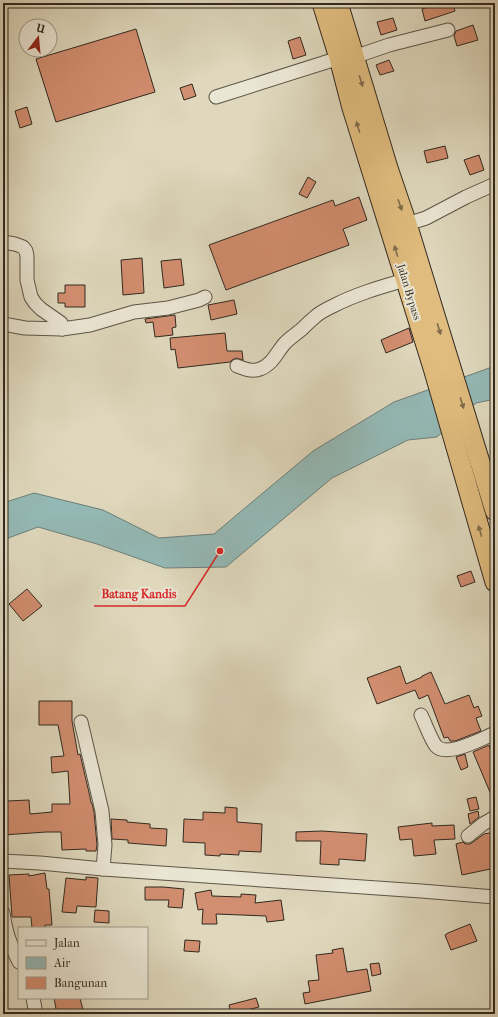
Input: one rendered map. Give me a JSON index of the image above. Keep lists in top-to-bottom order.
{
  "streets": {
    "highway": ["Jalan Bypass"]
  },
  "places": ["Batang Kandis"],
  "legend": ["Jalan", "Air", "Bangunan"],
  "north": "top"
}
